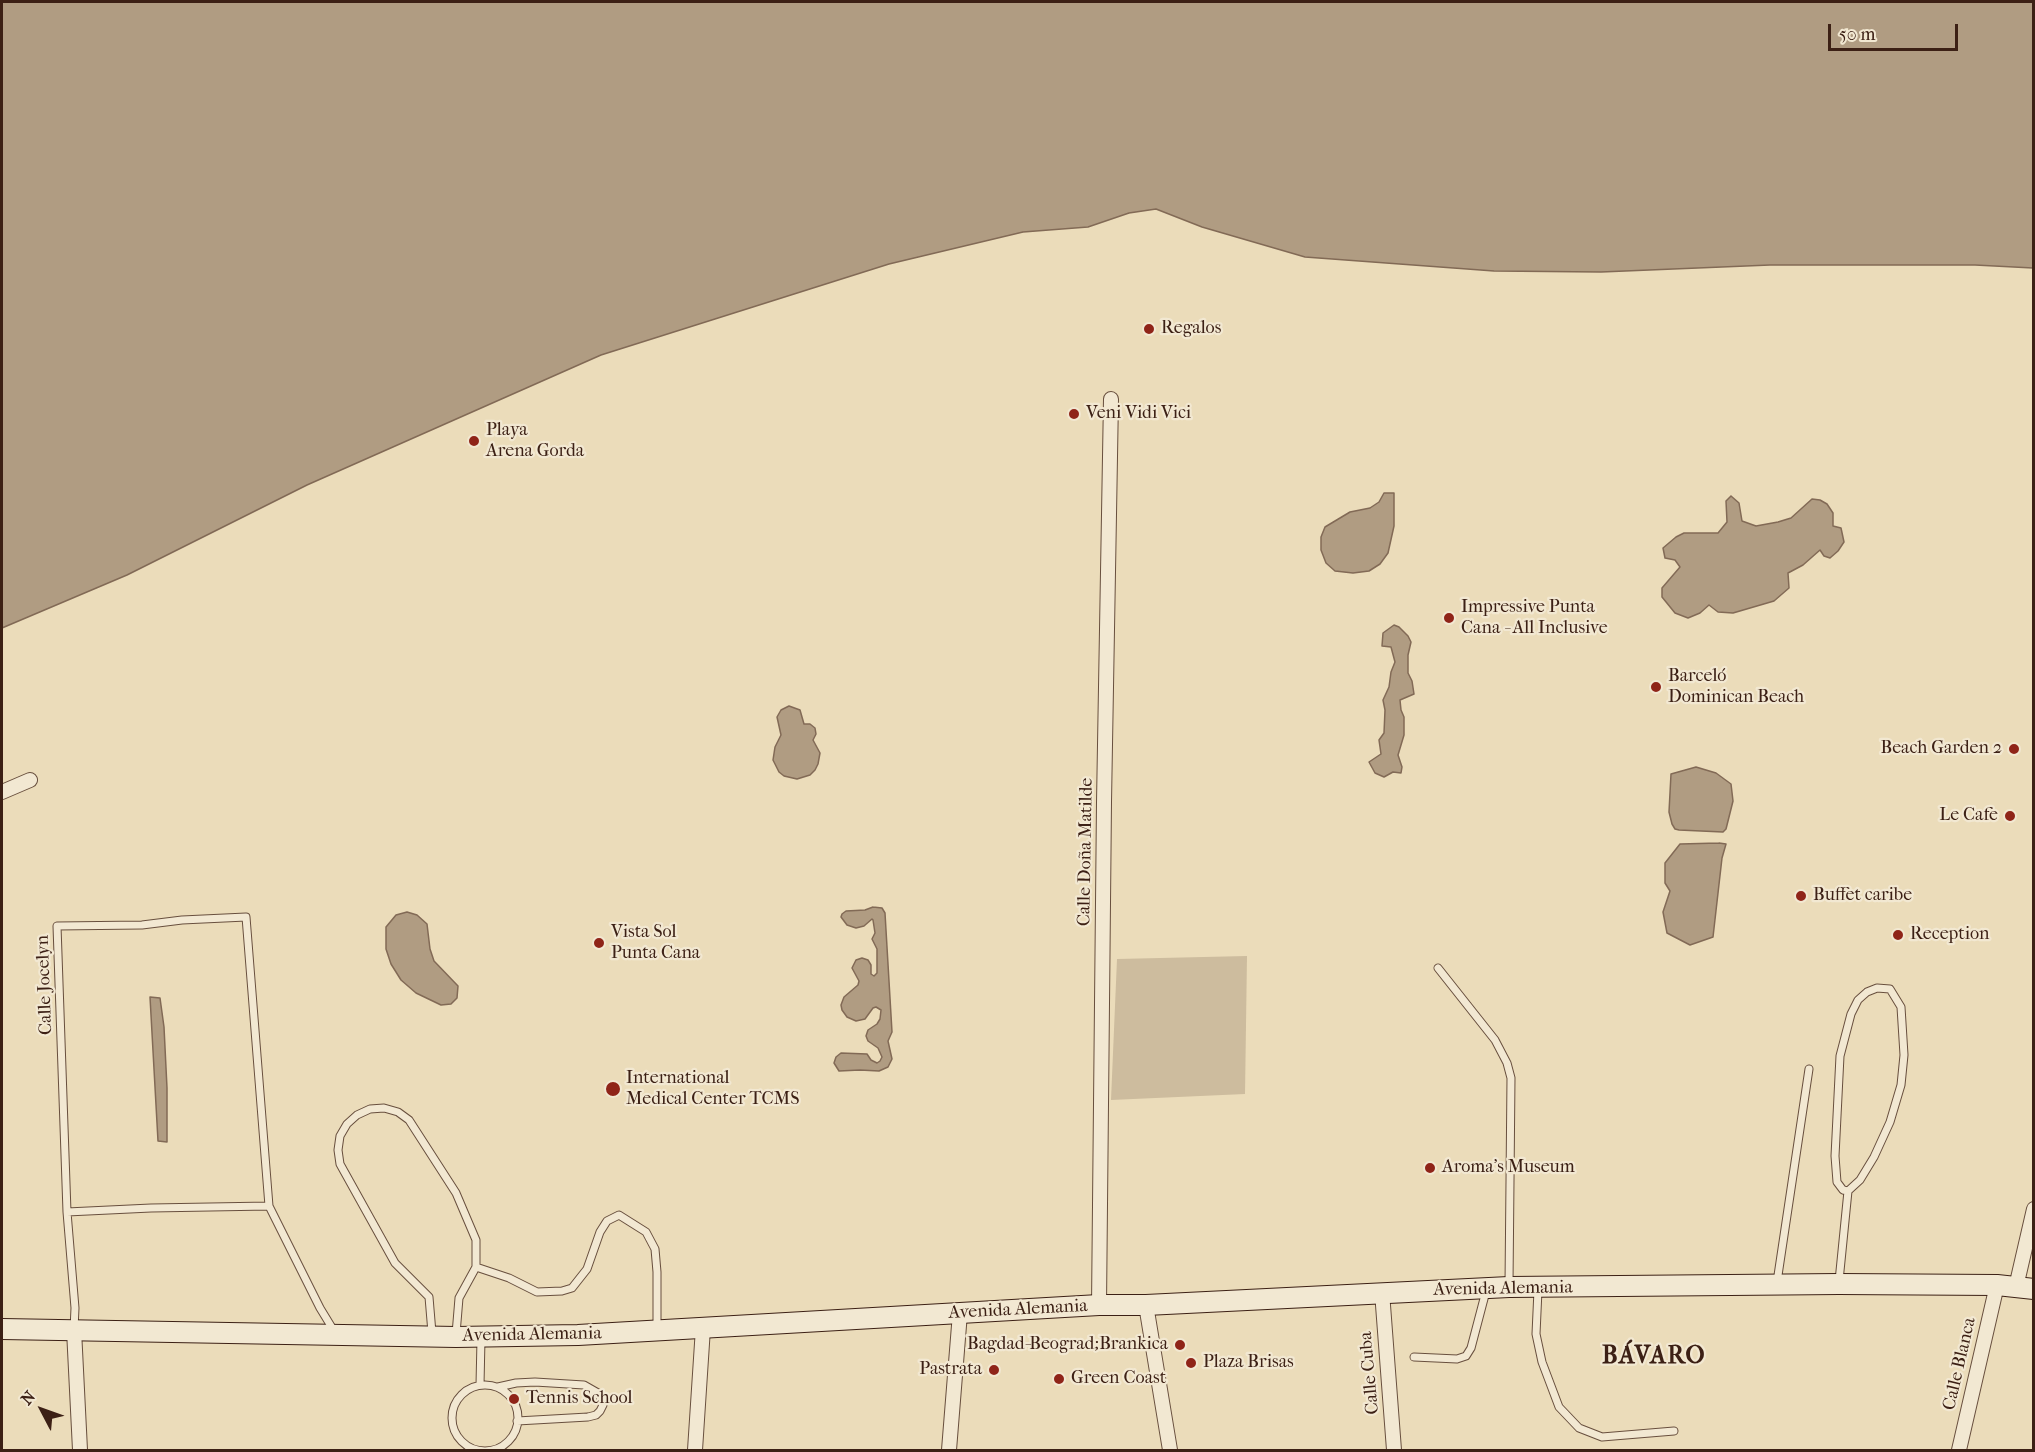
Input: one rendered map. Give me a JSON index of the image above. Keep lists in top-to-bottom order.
{
  "streets": {
    "street": [
      "Calle Doña Matilde",
      "Avenida Alemania",
      "Calle Blanca",
      "Calle Cuba"
    ],
    "lane": ["Calle Jocelyn"]
  },
  "crossings": [
    ["Calle Doña Matilde", "Avenida Alemania"],
    ["Calle Jocelyn", "Avenida Alemania"],
    ["Avenida Alemania", "Calle Blanca"],
    ["Avenida Alemania", "Calle Cuba"]
  ],
  "districts": ["BÁVARO"],
  "places": [
    "Regalos",
    "Veni Vidi Vici",
    "Playa Arena Gorda",
    "Impressive Punta Cana - All Inclusive",
    "Barceló Dominican Beach",
    "Beach Garden 2",
    "Le Cafe",
    "Buffet caribe",
    "Reception",
    "Vista Sol Punta Cana",
    "International Medical Center TCMS",
    "Aroma's Museum",
    "Bagdad-Beograd;Brankica",
    "Plaza Brisas",
    "Pastrata",
    "Green Coast",
    "Tennis School"
  ],
  "scale_bar": "50 m",
  "north": "top left"
}
